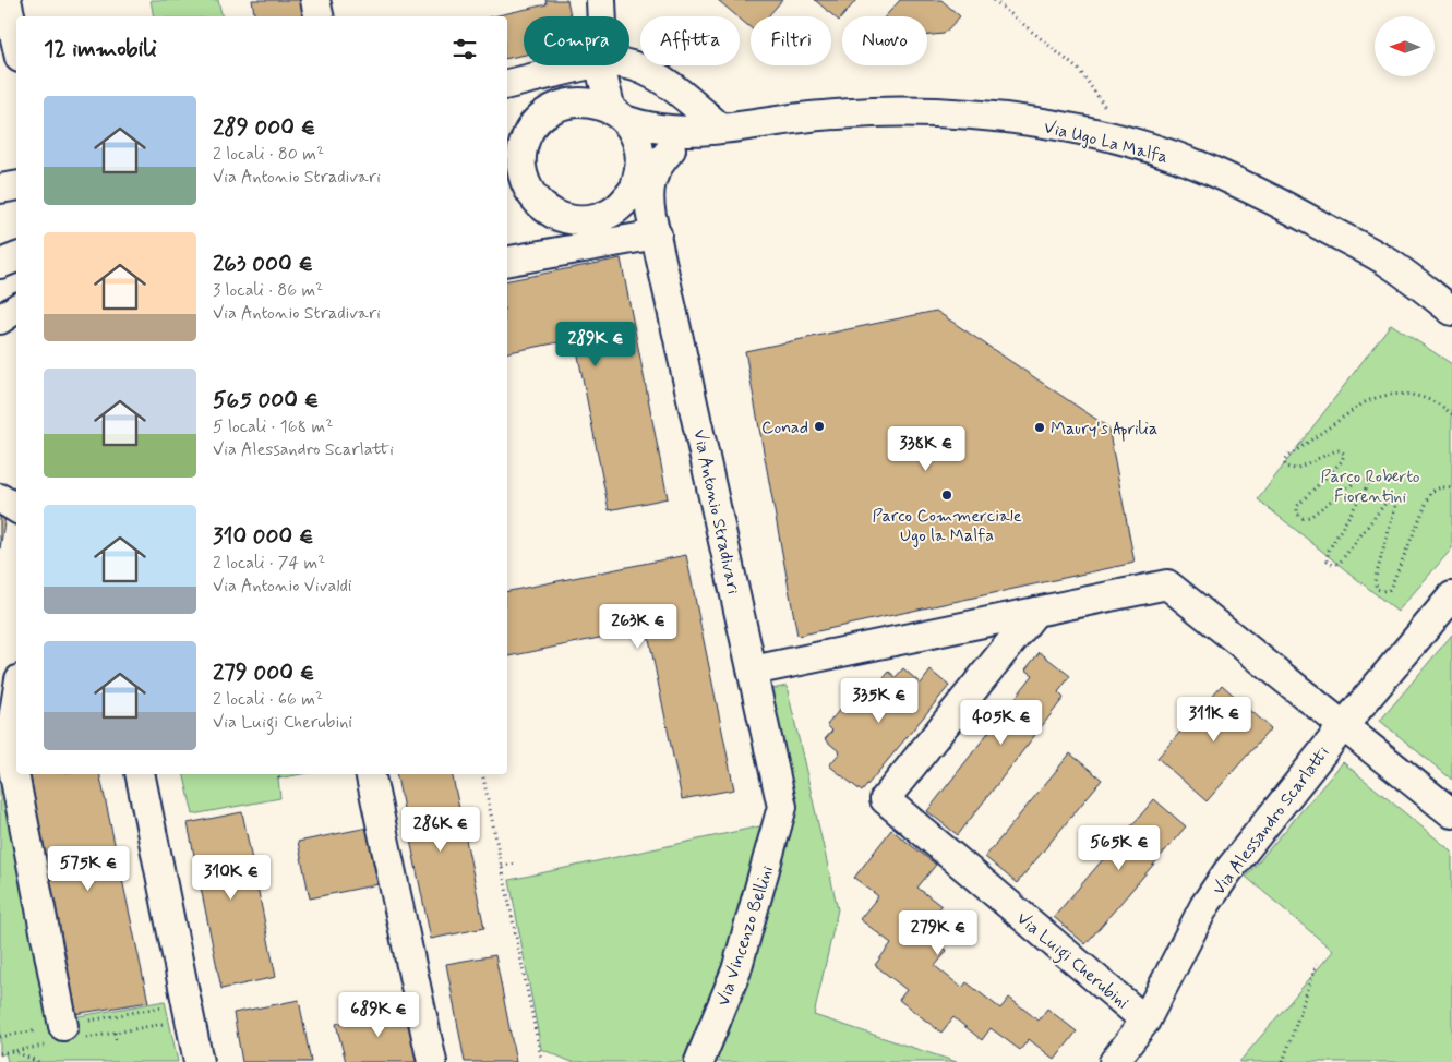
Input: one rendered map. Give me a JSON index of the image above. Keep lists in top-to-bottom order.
{
  "streets": {
    "street": [
      "Via Ugo La Malfa",
      "Via Antonio Stradivari",
      "Via Alessandro Scarlatti",
      "Via Vincenzo Bellini",
      "Via Luigi Cherubini"
    ]
  },
  "crossings": [
    ["Via Ugo La Malfa", "Via Antonio Stradivari"],
    ["Via Antonio Stradivari", "Via Vincenzo Bellini"],
    ["Via Alessandro Scarlatti", "Via Luigi Cherubini"]
  ],
  "parks": ["Parco Roberto Fiorentini"],
  "places": ["Conad", "Maury's Aprilia", "Parco Commerciale Ugo la Malfa"],
  "north": "left",
  "page": {
    "chip": [
      "Compra",
      "Affitta",
      "Filtri",
      "Nuovo"
    ],
    "heading": "12 immobili",
    "list": [
      {
        "name": "289 000 €",
        "note": "2 locali · 80 m² · Via Antonio Stradivari"
      },
      {
        "name": "263 000 €",
        "note": "3 locali · 86 m² · Via Antonio Stradivari"
      },
      {
        "name": "565 000 €",
        "note": "5 locali · 168 m² · Via Alessandro Scarlatti"
      },
      {
        "name": "310 000 €",
        "note": "2 locali · 74 m² · Via Antonio Vivaldi"
      },
      {
        "name": "279 000 €",
        "note": "2 locali · 66 m² · Via Luigi Cherubini"
      }
    ],
    "price": [
      "289K €",
      "338K €",
      "263K €",
      "335K €",
      "311K €",
      "405K €",
      "286K €",
      "565K €",
      "575K €",
      "310K €",
      "279K €",
      "689K €"
    ]
  }
}
